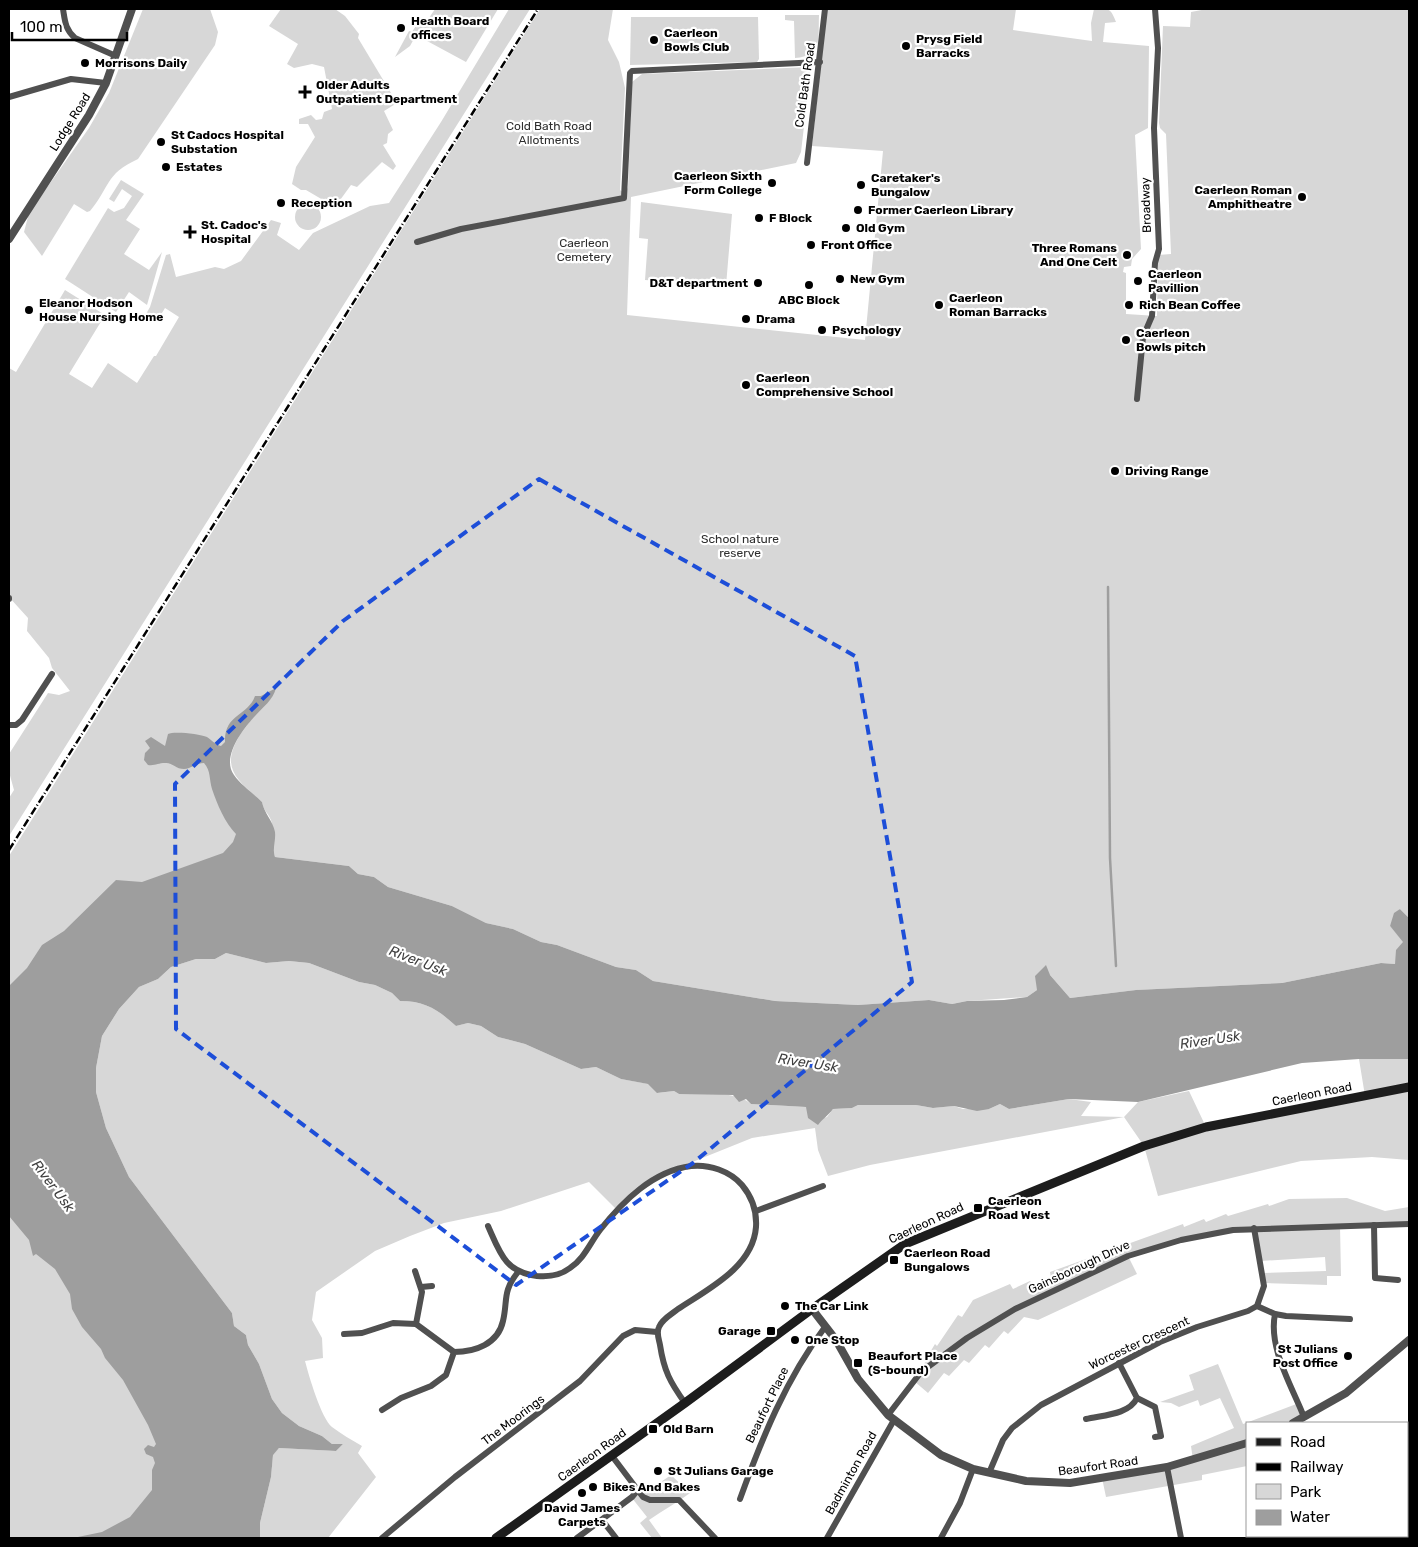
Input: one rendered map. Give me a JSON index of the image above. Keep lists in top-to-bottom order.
{
  "streets": {
    "main road": ["Caerleon Road"],
    "street": [
      "Cold Bath Road",
      "Lodge Road",
      "Broadway",
      "Gainsborough Drive",
      "Worcester Crescent",
      "Beaufort Place",
      "The Moorings",
      "Beaufort Road",
      "Badminton Road"
    ]
  },
  "crossings": [
    ["Caerleon Road", "Beaufort Road"],
    ["Gainsborough Drive", "Beaufort Road"],
    ["Gainsborough Drive", "Badminton Road"],
    ["Worcester Crescent", "Beaufort Road"],
    ["Beaufort Place", "Beaufort Road"],
    ["Beaufort Road", "Badminton Road"]
  ],
  "water": ["River Usk"],
  "parks": ["Cold Bath Road Allotments", "Caerleon Cemetery", "School nature reserve"],
  "places": {
    "other": [
      "Health Board offices",
      "Caerleon Bowls Club",
      "Prysg Field Barracks",
      "Morrisons Daily",
      "St Cadocs Hospital Substation",
      "Estates",
      "Caerleon Sixth Form College",
      "Caretaker's Bungalow",
      "Caerleon Roman Amphitheatre",
      "Reception",
      "Former Caerleon Library",
      "F Block",
      "Old Gym",
      "Front Office",
      "Three Romans And One Celt",
      "New Gym",
      "Caerleon Pavillion",
      "D&T department",
      "ABC Block",
      "Caerleon Roman Barracks",
      "Rich Bean Coffee",
      "Eleanor Hodson House Nursing Home",
      "Drama",
      "Psychology",
      "Caerleon Bowls pitch",
      "Caerleon Comprehensive School",
      "Driving Range",
      "The Car Link",
      "One Stop",
      "St Julians Post Office",
      "St Julians Garage",
      "Bikes And Bakes",
      "David James Carpets"
    ],
    "health": ["Older Adults Outpatient Department", "St. Cadoc's Hospital"],
    "transit": [
      "Caerleon Road West",
      "Caerleon Road Bungalows",
      "Garage",
      "Beaufort Place (S-bound)",
      "Old Barn"
    ]
  },
  "legend": [
    "Road",
    "Railway",
    "Park",
    "Water"
  ],
  "scale_bar": "100 m"
}
